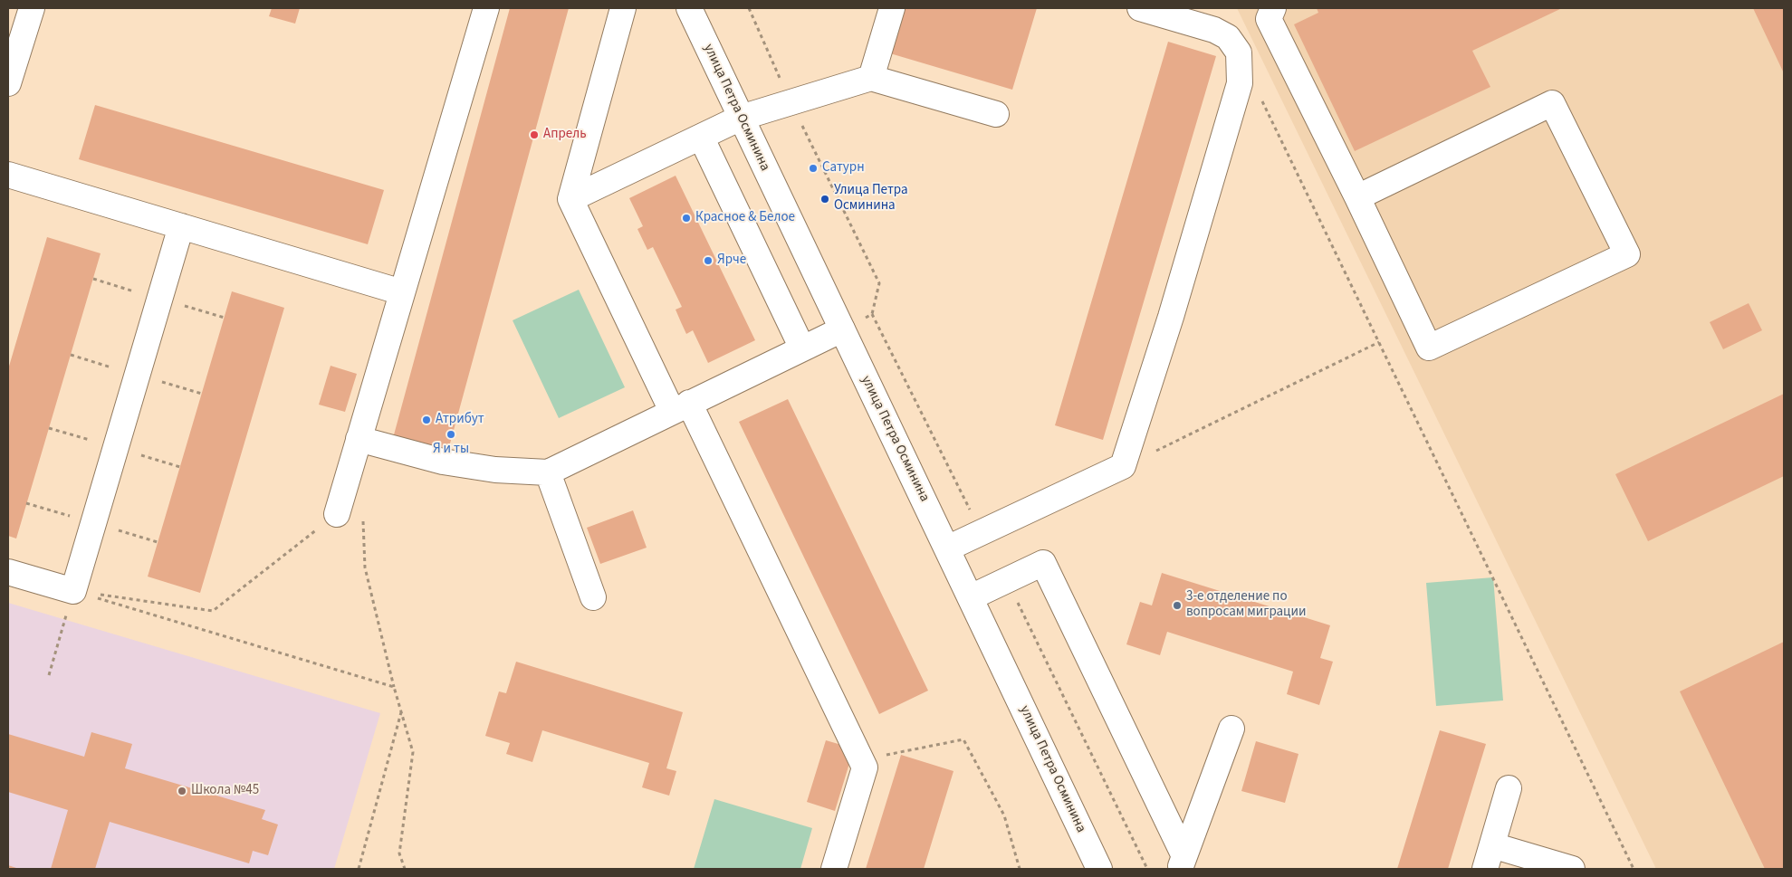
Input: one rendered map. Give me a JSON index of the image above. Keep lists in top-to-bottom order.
{
  "streets": {
    "main road": ["улица Петра Осминина"]
  },
  "places": [
    "Апрель",
    "Сатурн",
    "Улица Петра Осминина",
    "Красное & Белое",
    "Ярче",
    "Атрибут",
    "Я и ты",
    "3-е отделение по вопросам миграции",
    "Школа №45"
  ]
}
